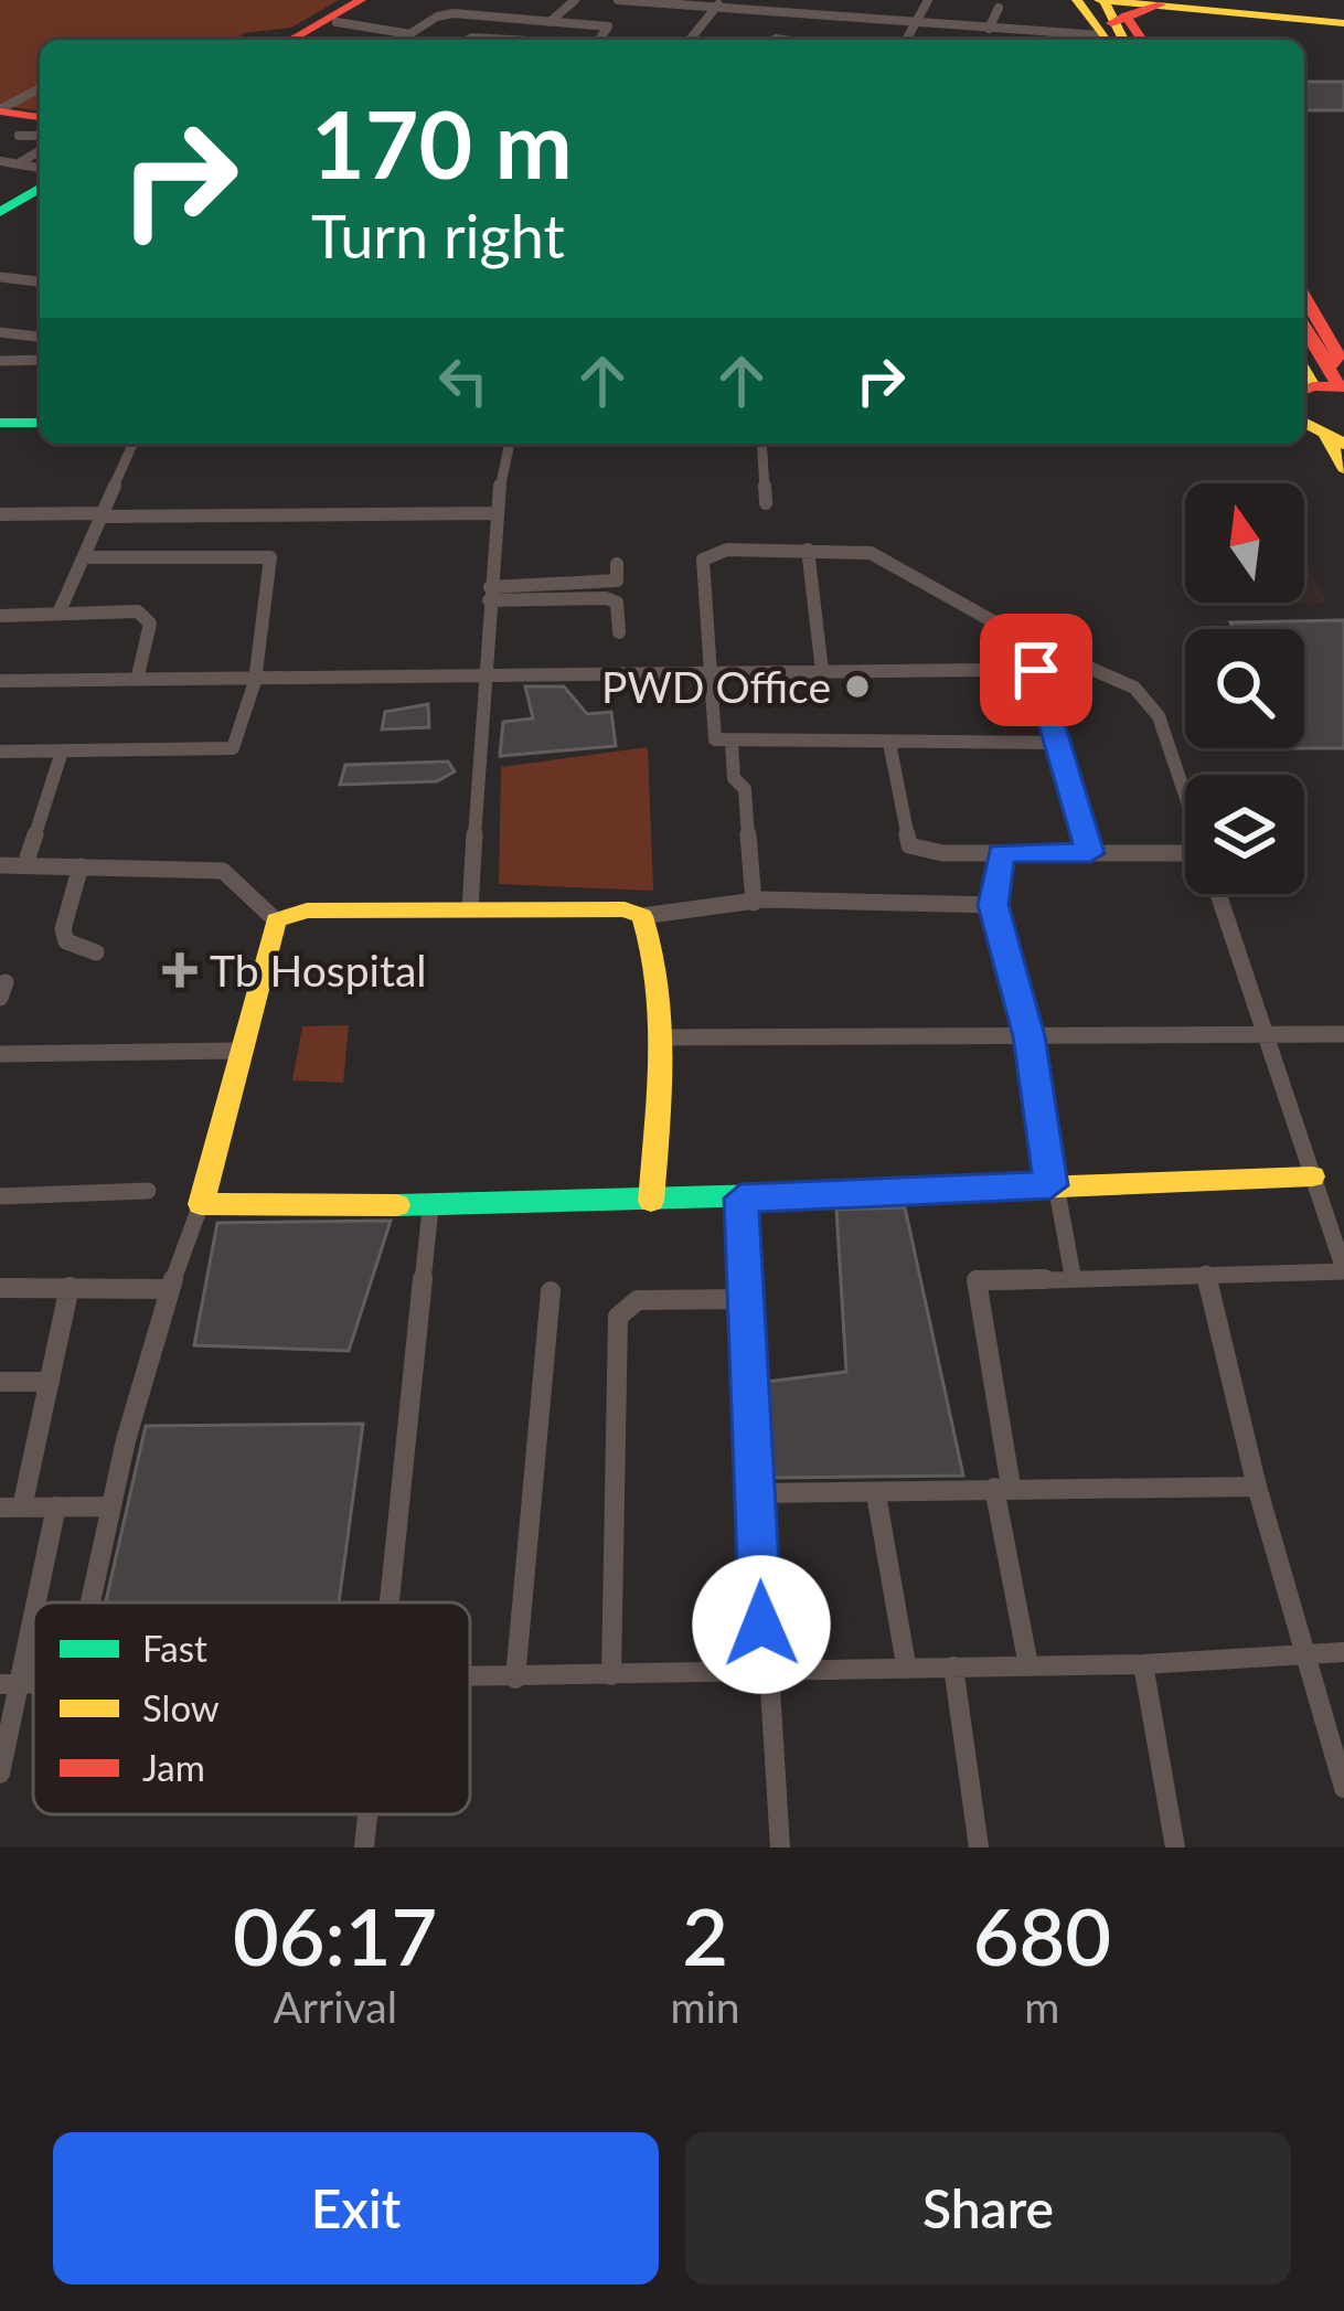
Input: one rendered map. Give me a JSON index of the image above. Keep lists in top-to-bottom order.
{
  "places": {
    "other": ["PWD Office"],
    "health": ["Tb Hospital"]
  },
  "legend": ["Fast", "Slow", "Jam"],
  "north": "top",
  "page": {
    "turn": ["170 m", "Turn right"],
    "eta": [
      "06:17",
      "Arrival",
      "2",
      "min",
      "680",
      "m"
    ],
    "buttons": ["Exit", "Share"]
  }
}
